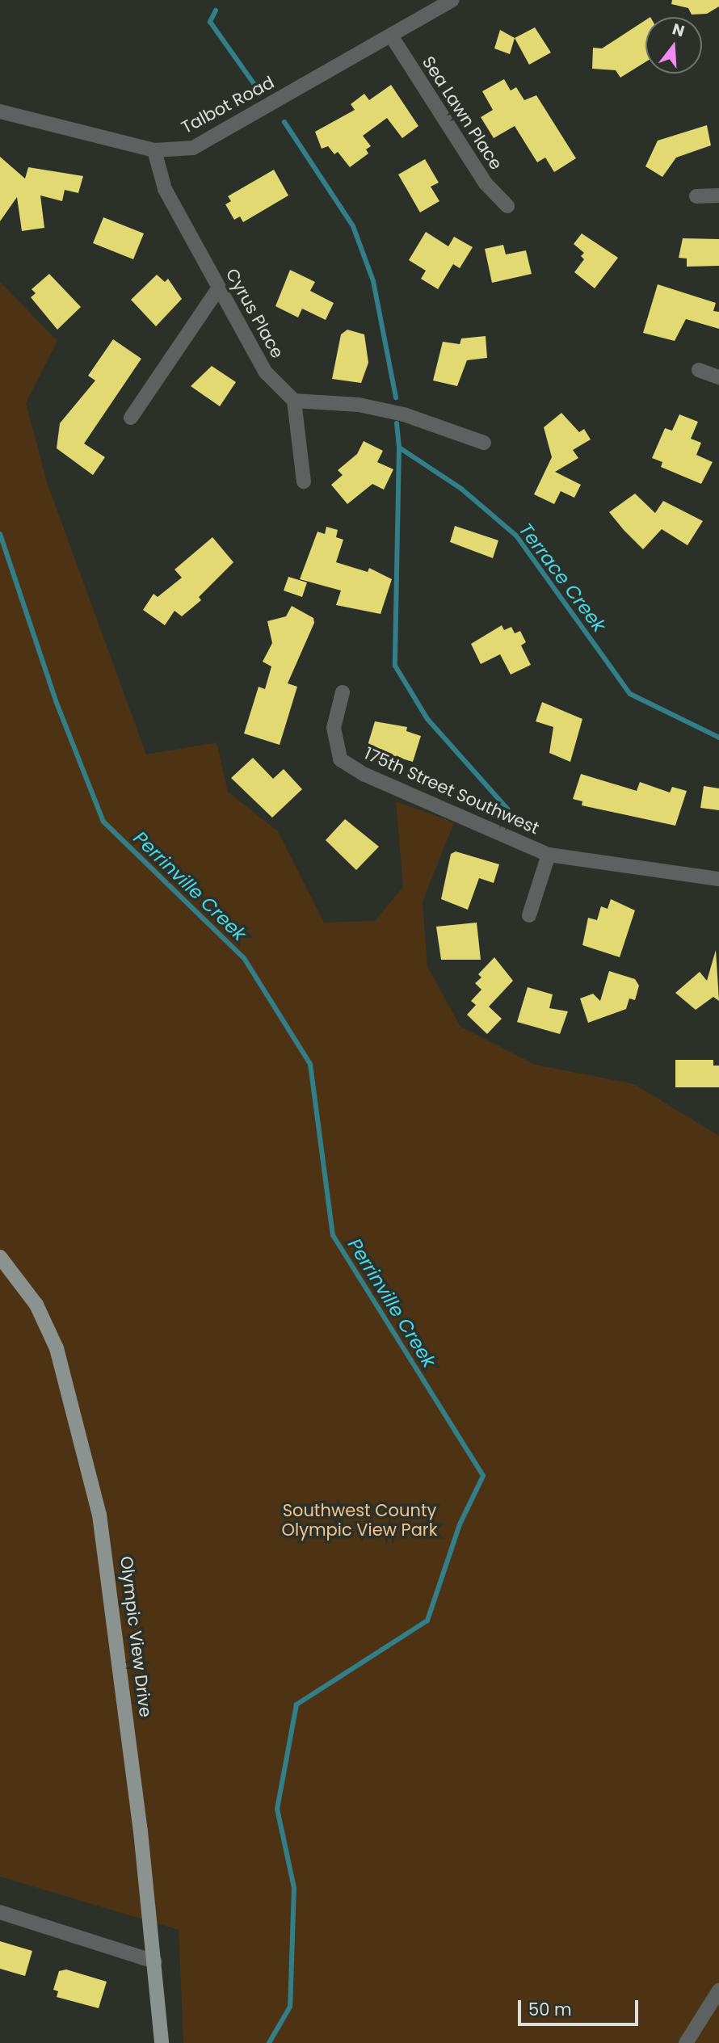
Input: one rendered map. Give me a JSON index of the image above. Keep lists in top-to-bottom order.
{
  "streets": {
    "main road": ["Olympic View Drive"],
    "street": [
      "Talbot Road",
      "Sea Lawn Place",
      "Cyrus Place",
      "175th Street Southwest"
    ]
  },
  "crossings": [
    ["Talbot Road", "Sea Lawn Place"],
    ["Talbot Road", "Cyrus Place"]
  ],
  "water": ["Terrace Creek", "Perrinville Creek"],
  "parks": ["Southwest County Olympic View Park"],
  "scale_bar": "50 m",
  "north": "top"
}
